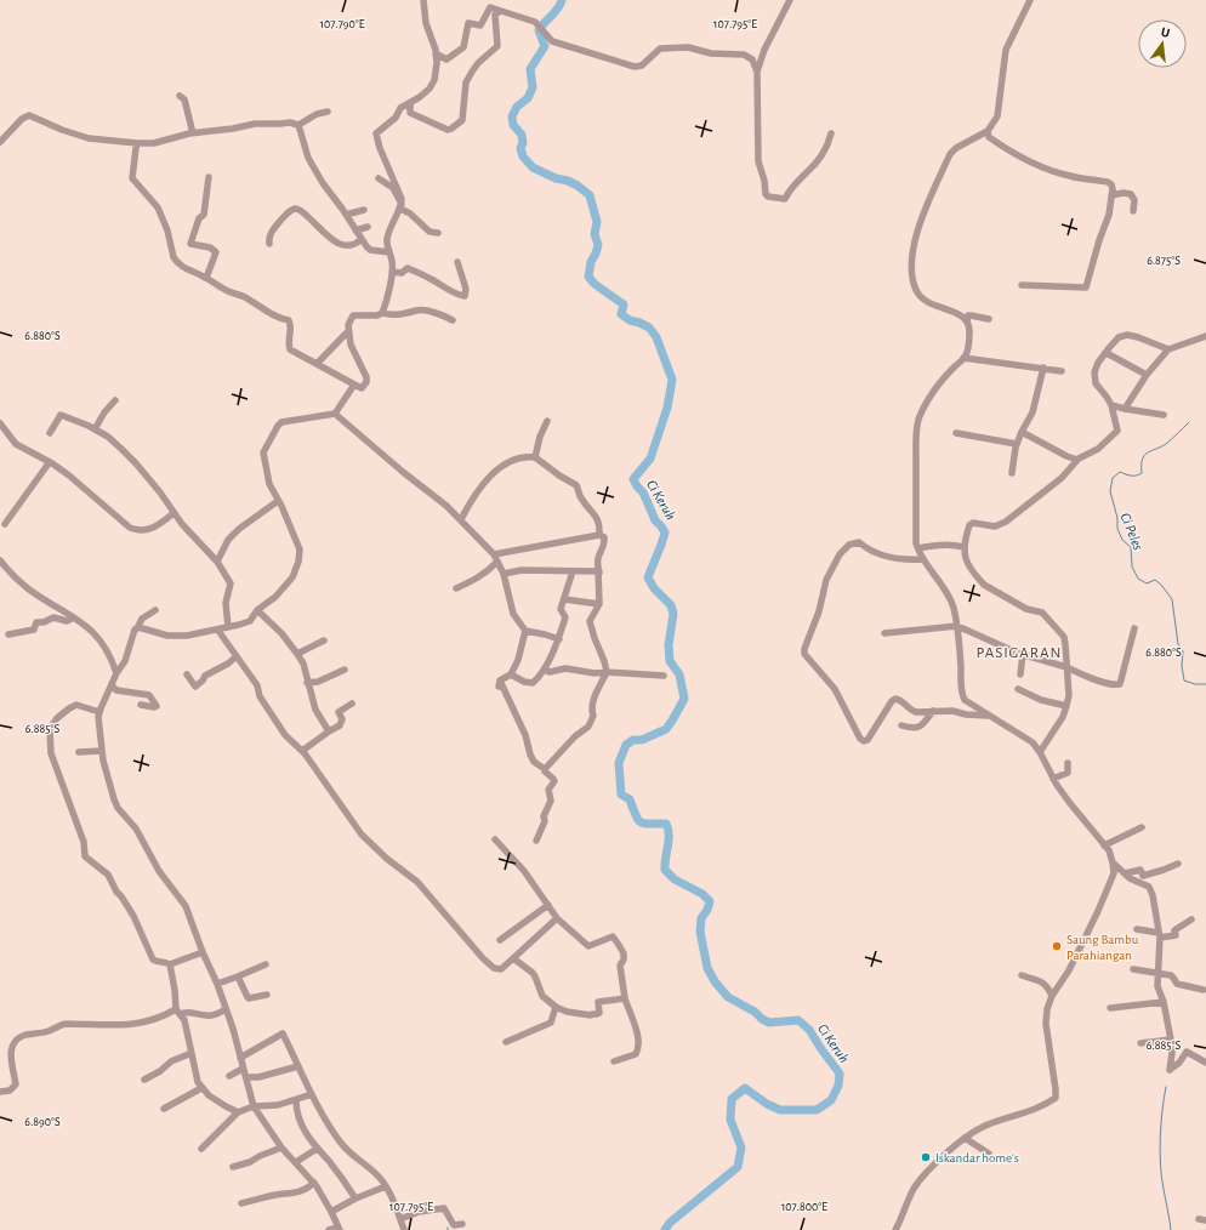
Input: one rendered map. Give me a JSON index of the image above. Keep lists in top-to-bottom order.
{
  "districts": ["PASIGARAN"],
  "water": ["Ci Keruh", "Ci Peles"],
  "places": ["Saung Bambu Parahiangan", "Iskandar home's"],
  "north": "top",
  "coordinates": [
    "107.790°E",
    "107.795°E",
    "6.875°S",
    "6.880°S",
    "6.885°S",
    "6.890°S",
    "107.800°E"
  ]
}
